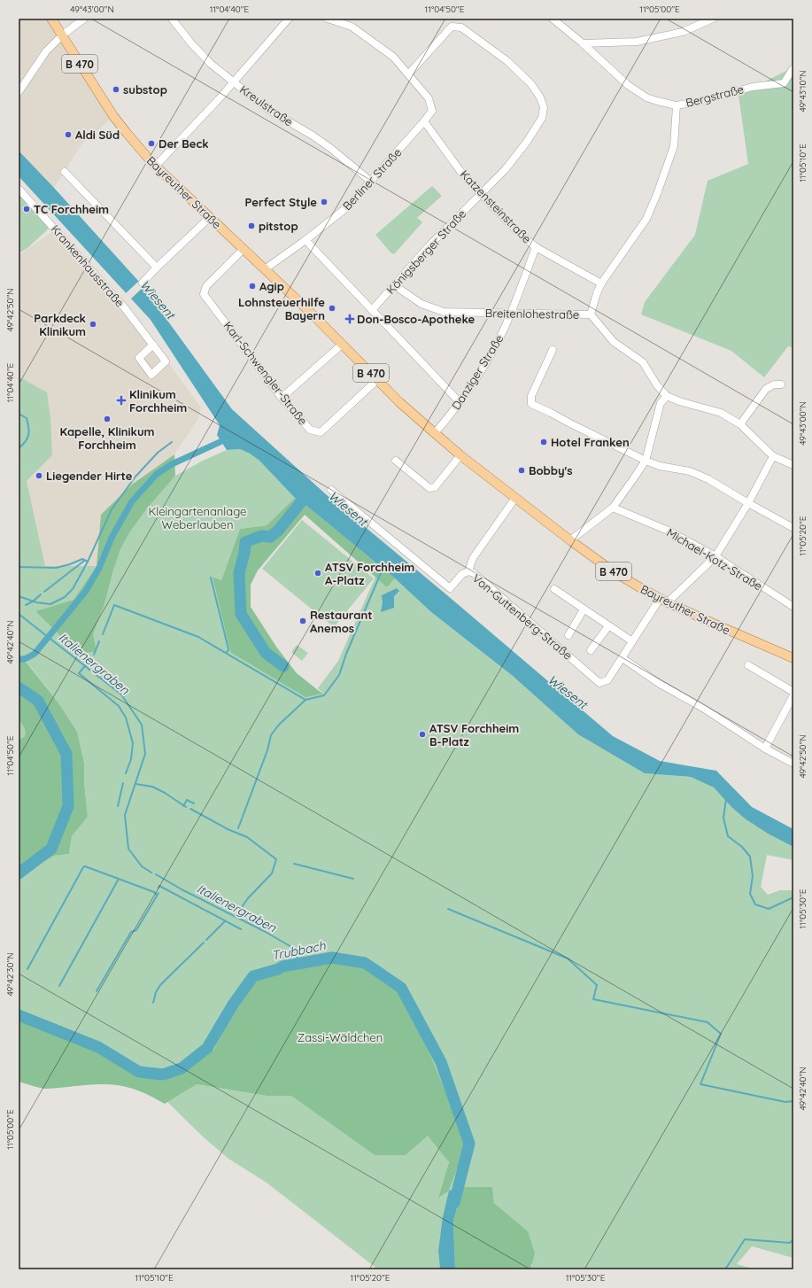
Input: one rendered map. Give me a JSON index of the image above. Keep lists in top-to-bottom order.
{
  "streets": {
    "main road": ["B 470", "Bayreuther Straße"],
    "street": [
      "Bergstraße",
      "Kreulstraße",
      "Berliner Straße",
      "Katzensteinstraße",
      "Königsberger Straße",
      "Krankenhausstraße",
      "Breitenlohestraße",
      "Danziger Straße",
      "Karl-Schwengler-Straße",
      "Michael-Kotz-Straße",
      "Von-Guttenberg-Straße"
    ]
  },
  "crossings": [
    ["Kreulstraße", "Berliner Straße"],
    ["Berliner Straße", "Bayreuther Straße"],
    ["Berliner Straße", "Katzensteinstraße"],
    ["Berliner Straße", "Königsberger Straße"],
    ["Bayreuther Straße", "Danziger Straße"],
    ["Bayreuther Straße", "Karl-Schwengler-Straße"],
    ["Bayreuther Straße", "Von-Guttenberg-Straße"],
    ["Katzensteinstraße", "Königsberger Straße"],
    ["Katzensteinstraße", "Danziger Straße"],
    ["Königsberger Straße", "Breitenlohestraße"],
    ["Breitenlohestraße", "Danziger Straße"],
    ["Breitenlohestraße", "Von-Guttenberg-Straße"],
    ["Michael-Kotz-Straße", "Von-Guttenberg-Straße"]
  ],
  "water": ["Wiesent", "Italienergraben", "Trubbach"],
  "parks": ["Kleingartenanlage Weberlauben", "Zassi-Wäldchen"],
  "places": {
    "other": [
      "substop",
      "Aldi Süd",
      "Der Beck",
      "Perfect Style",
      "TC Forchheim",
      "pitstop",
      "Agip",
      "Lohnsteuerhilfe Bayern",
      "Parkdeck Klinikum",
      "Kapelle, Klinikum Forchheim",
      "Hotel Franken",
      "Bobby's",
      "Liegender Hirte",
      "ATSV Forchheim A-Platz",
      "Restaurant Anemos",
      "ATSV Forchheim B-Platz"
    ],
    "health": ["Don-Bosco-Apotheke", "Klinikum Forchheim"]
  },
  "coordinates": [
    "49°43'00\"N",
    "11°04'40\"E",
    "11°04'50\"E",
    "11°05'00\"E",
    "49°43'10\"N",
    "11°05'10\"E",
    "49°42'50\"N",
    "11°05'20\"E",
    "49°42'40\"N",
    "11°05'30\"E",
    "49°42'30\"N"
  ]
}
